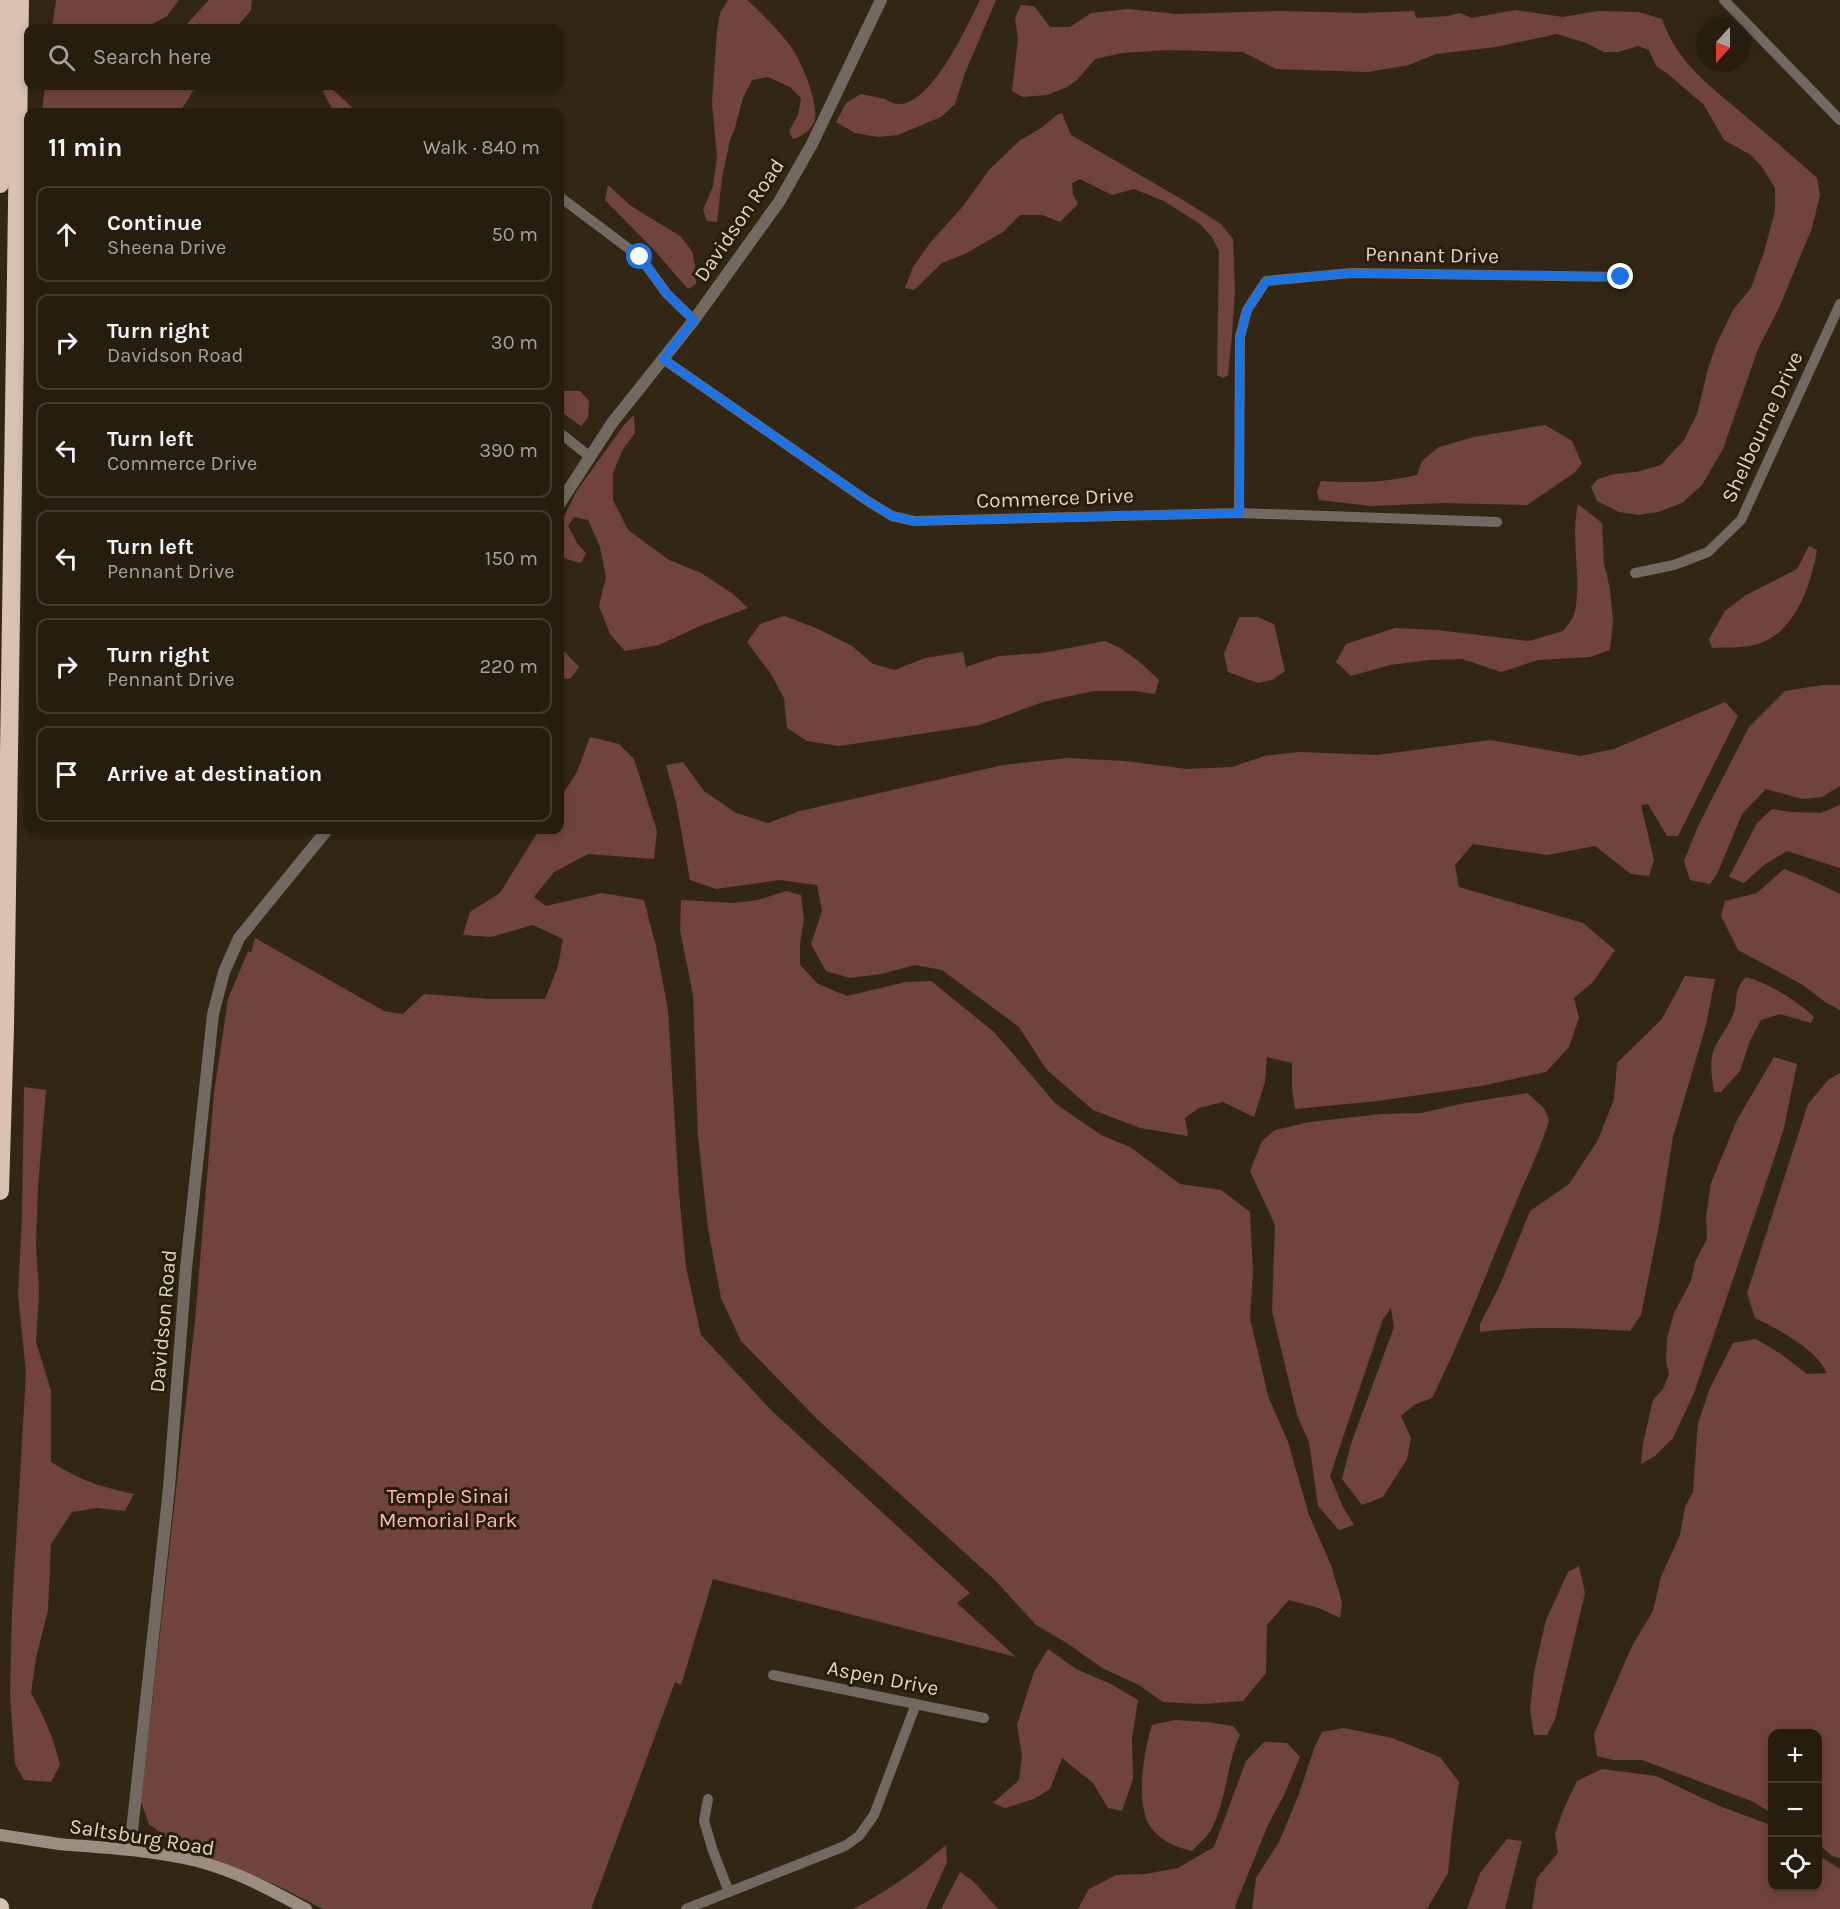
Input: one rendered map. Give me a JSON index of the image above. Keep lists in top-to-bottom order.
{
  "streets": {
    "main road": ["Saltsburg Road"],
    "street": [
      "Davidson Road",
      "Pennant Drive",
      "Shelbourne Drive",
      "Commerce Drive",
      "Aspen Drive"
    ]
  },
  "crossings": [
    ["Davidson Road", "Commerce Drive"],
    ["Davidson Road", "Saltsburg Road"],
    ["Pennant Drive", "Commerce Drive"]
  ],
  "parks": ["Temple Sinai Memorial Park"],
  "north": "bottom",
  "page": {
    "search": "Search here",
    "heading": ["11 min", "Walk · 840 m"],
    "list": [
      ["Continue", "Sheena Drive", "50 m"],
      ["Turn right", "Davidson Road", "30 m"],
      ["Turn left", "Commerce Drive", "390 m"],
      ["Turn left", "Pennant Drive", "150 m"],
      ["Turn right", "Pennant Drive", "220 m"],
      "Arrive at destination"
    ],
    "map_buttons": ["+", "−"]
  }
}
